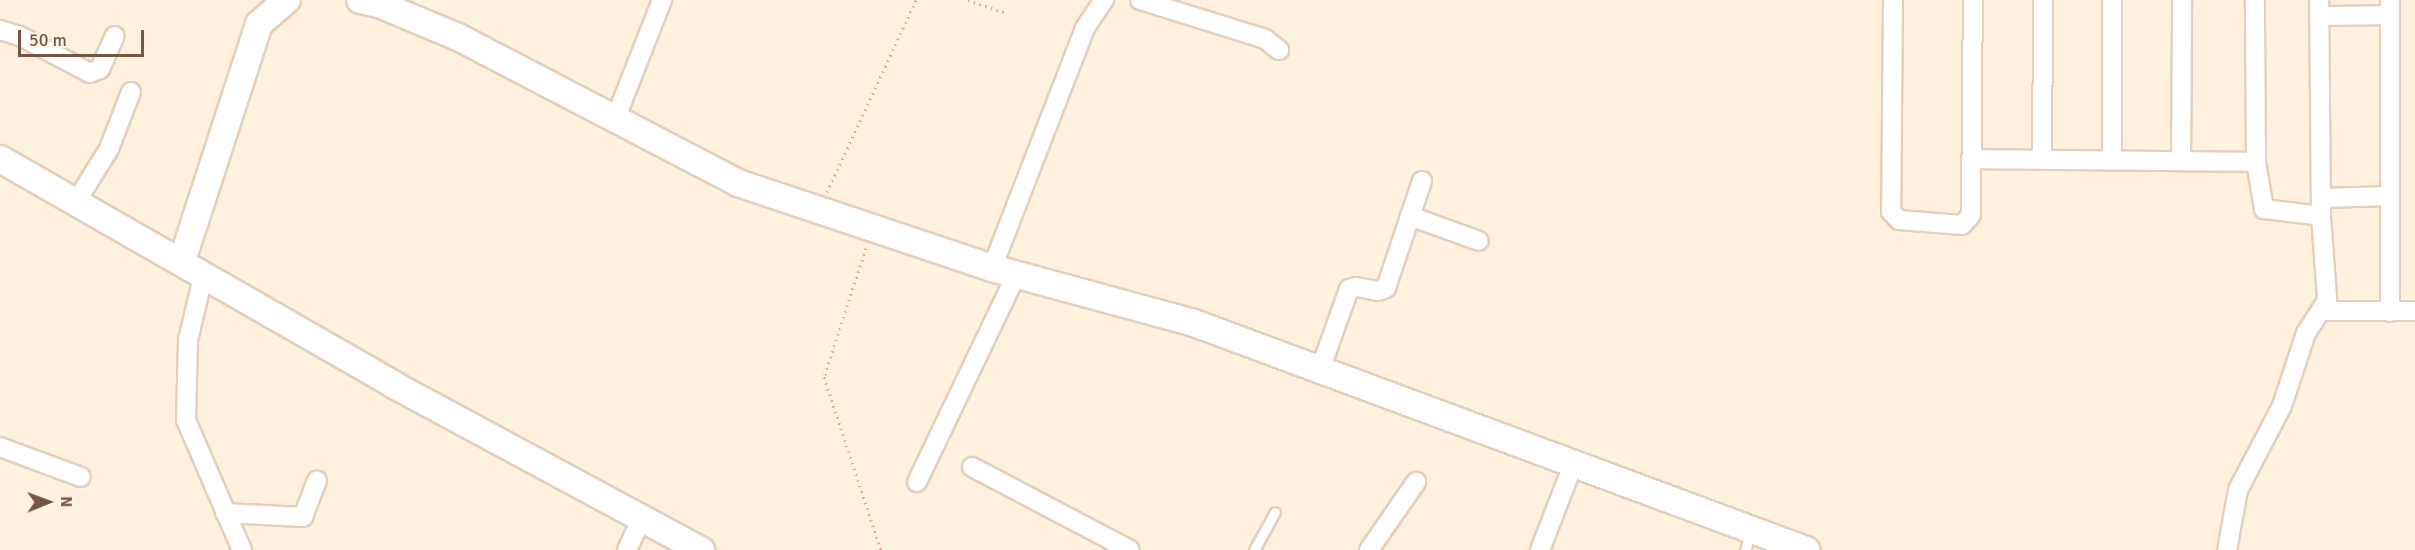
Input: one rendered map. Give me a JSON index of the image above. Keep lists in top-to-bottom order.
{
  "scale_bar": "50 m",
  "north": "right"
}
